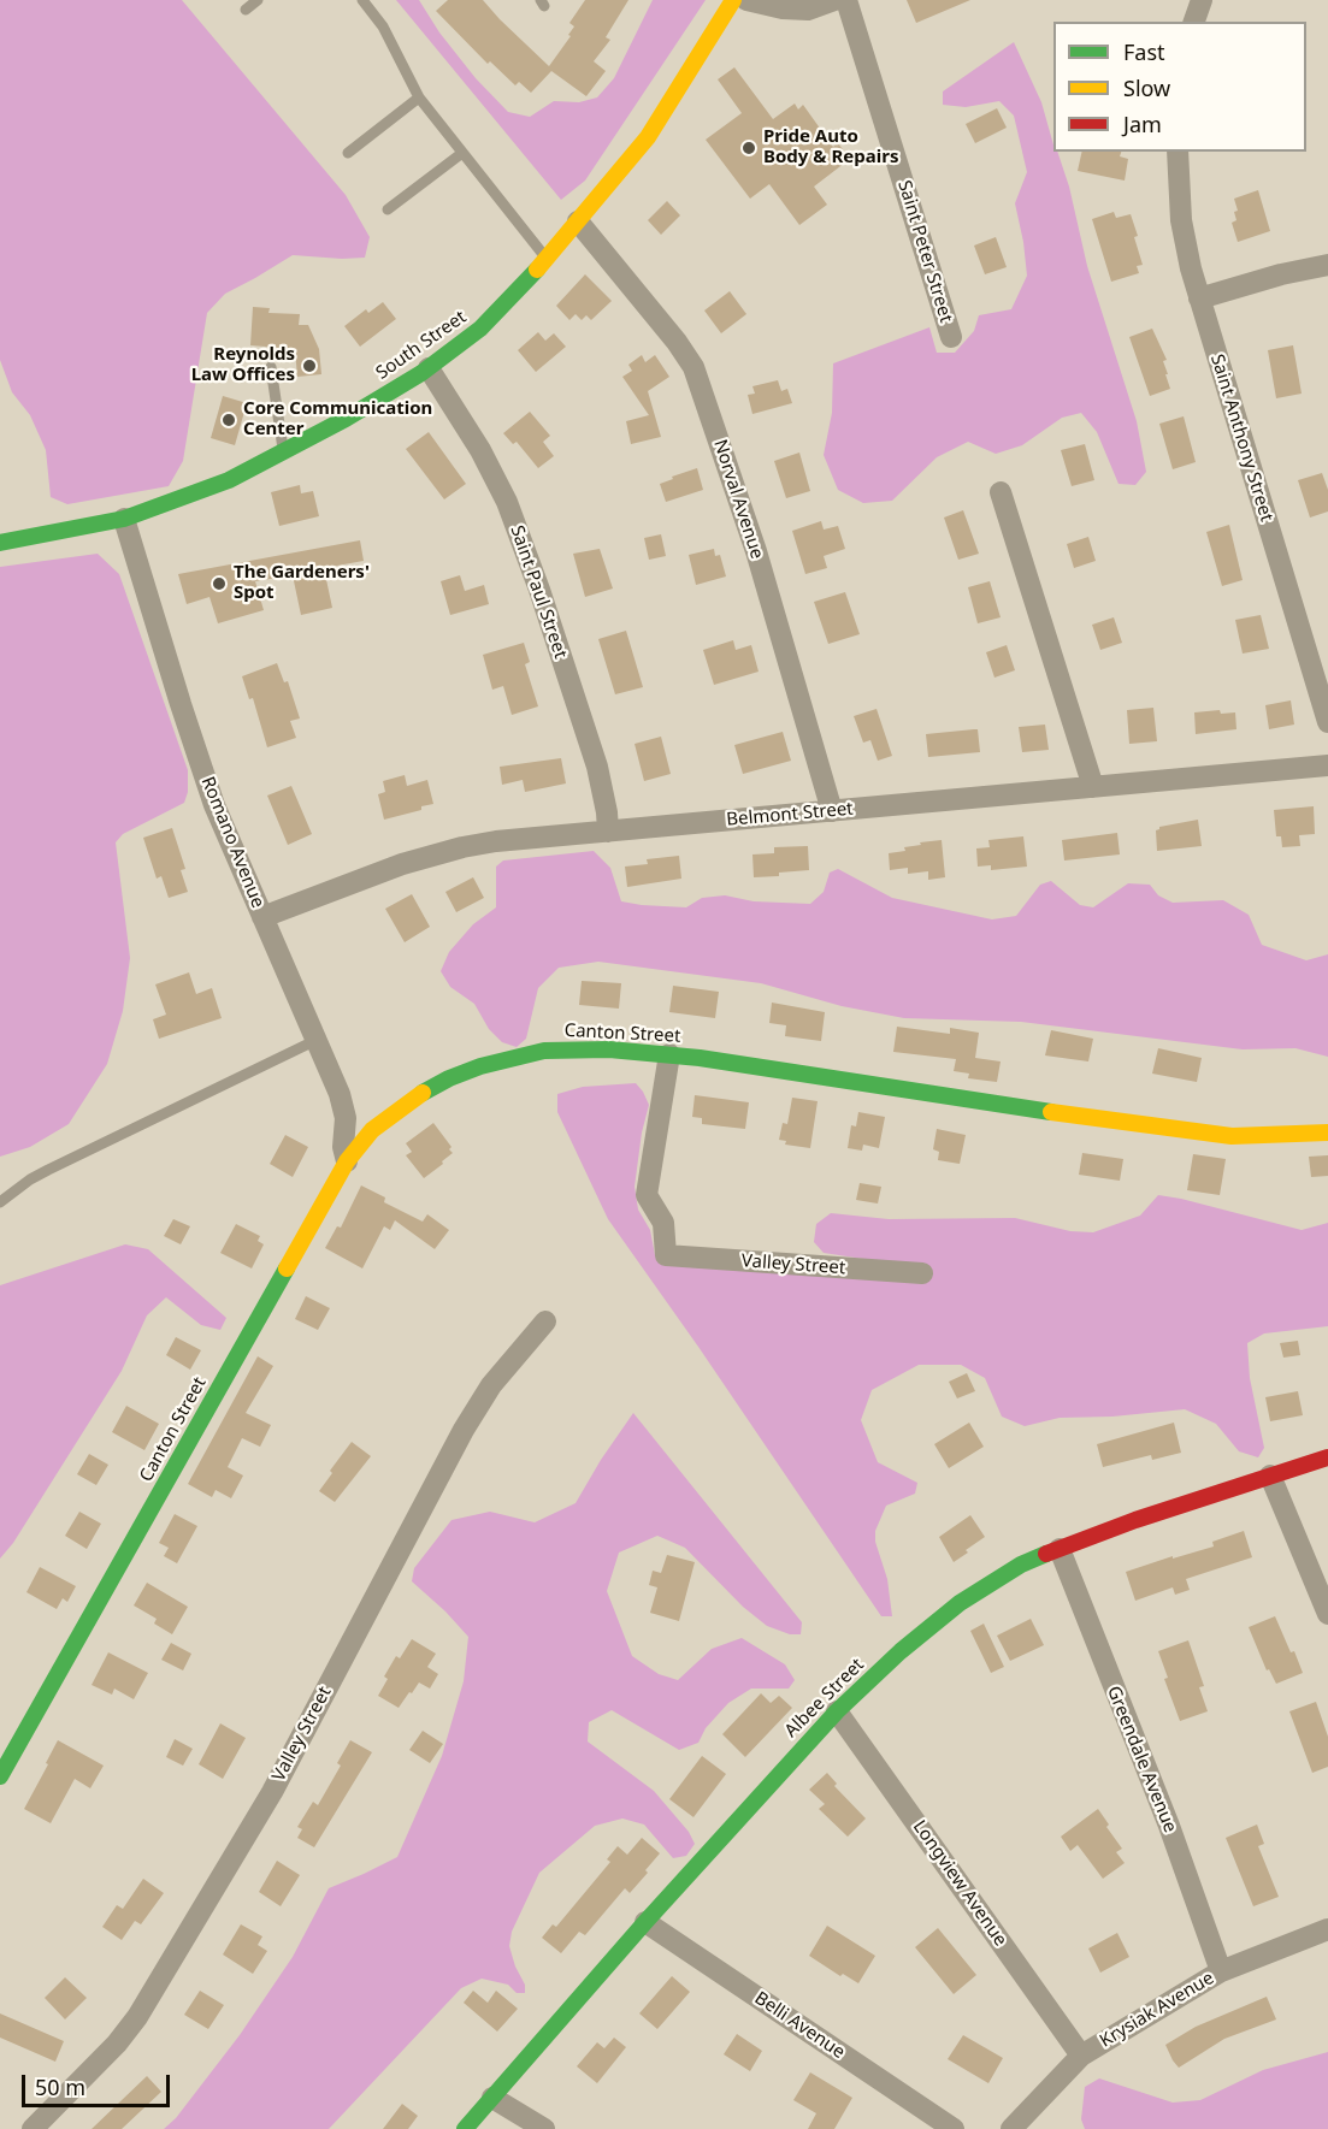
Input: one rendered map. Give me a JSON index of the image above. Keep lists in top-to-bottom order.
{
  "streets": {
    "street": [
      "Saint Peter Street",
      "South Street",
      "Saint Anthony Street",
      "Norval Avenue",
      "Saint Paul Street",
      "Belmont Street",
      "Romano Avenue",
      "Canton Street",
      "Valley Street",
      "Albee Street",
      "Greendale Avenue",
      "Longview Avenue",
      "Krysiak Avenue",
      "Belli Avenue"
    ]
  },
  "crossings": [
    ["South Street", "Norval Avenue"],
    ["South Street", "Saint Paul Street"],
    ["South Street", "Romano Avenue"],
    ["Norval Avenue", "Belmont Street"],
    ["Saint Paul Street", "Belmont Street"],
    ["Belmont Street", "Romano Avenue"],
    ["Romano Avenue", "Canton Street"],
    ["Canton Street", "Valley Street"],
    ["Albee Street", "Greendale Avenue"],
    ["Albee Street", "Longview Avenue"],
    ["Albee Street", "Belli Avenue"],
    ["Greendale Avenue", "Krysiak Avenue"],
    ["Longview Avenue", "Krysiak Avenue"]
  ],
  "places": [
    "Pride Auto Body & Repairs",
    "Reynolds Law Offices",
    "Core Communication Center",
    "The Gardeners' Spot"
  ],
  "legend": ["Fast", "Slow", "Jam"],
  "scale_bar": "50 m"
}
